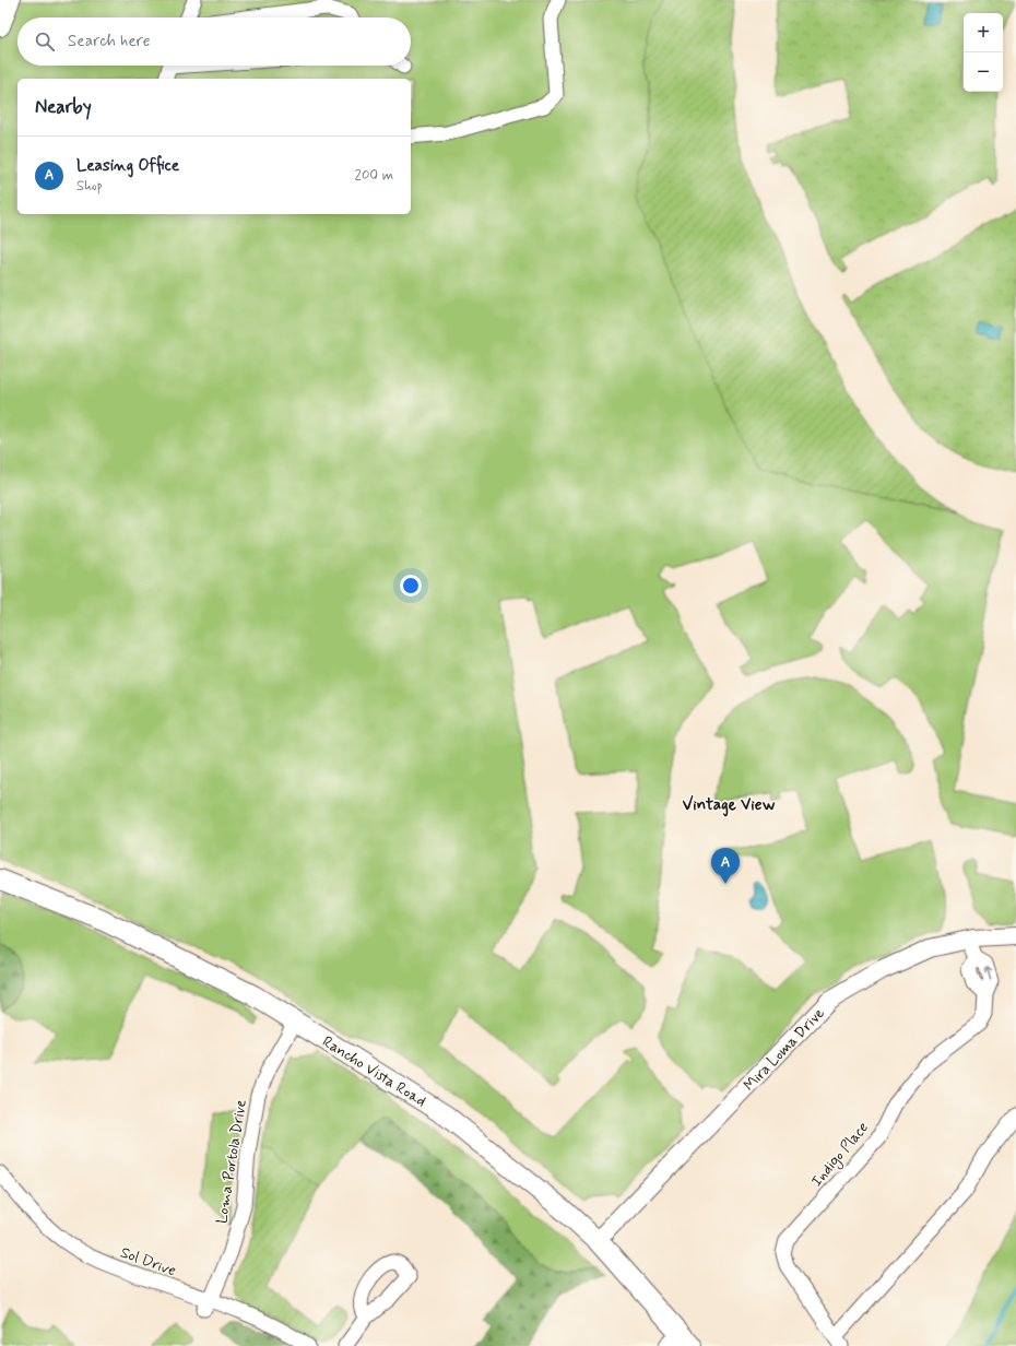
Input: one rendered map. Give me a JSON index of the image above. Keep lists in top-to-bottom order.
{
  "streets": {
    "main road": ["Rancho Vista Road"],
    "street": [
      "Mira Loma Drive",
      "Indigo Place",
      "Loma Portola Drive",
      "Sol Drive"
    ]
  },
  "crossings": [
    ["Mira Loma Drive", "Rancho Vista Road"],
    ["Mira Loma Drive", "Indigo Place"],
    ["Rancho Vista Road", "Loma Portola Drive"],
    ["Loma Portola Drive", "Sol Drive"]
  ],
  "districts": ["Vintage View"],
  "page": {
    "map_buttons": ["+", "−"],
    "search": "Search here",
    "heading": "Nearby",
    "list": [
      {
        "mark": "A",
        "name": "Leasing Office",
        "note": "Shop",
        "value": "200 m"
      }
    ],
    "pins": "A"
  }
}
